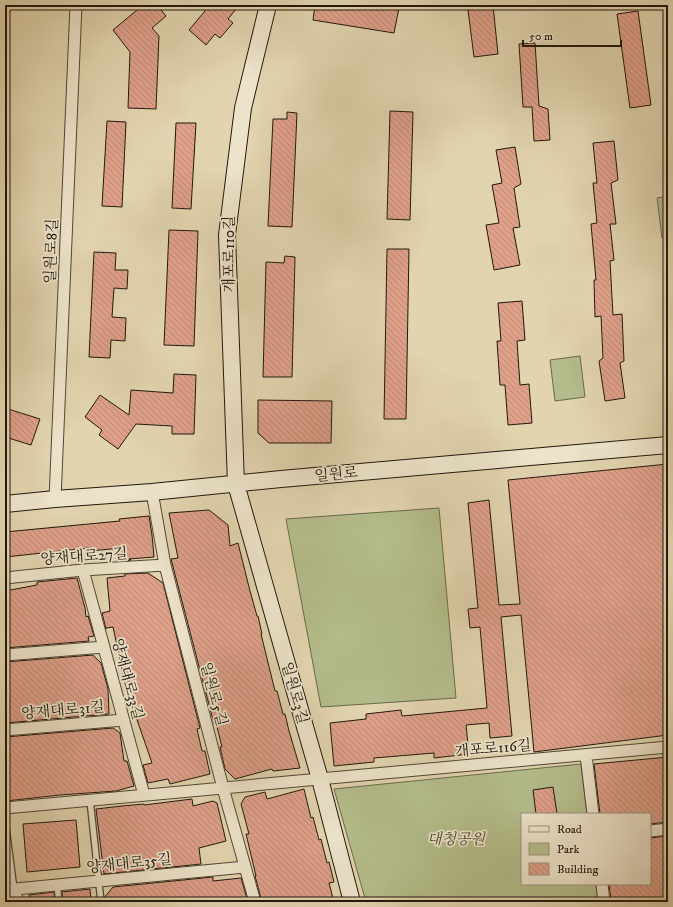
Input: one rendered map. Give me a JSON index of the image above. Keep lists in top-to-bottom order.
{
  "streets": {
    "street": [
      "일원로8길",
      "개포로110길",
      "일원로",
      "양재대로27길",
      "양재대로33길",
      "일원로3길",
      "일원로5길",
      "양재대로31길",
      "개포로116길",
      "양재대로35길"
    ]
  },
  "crossings": [
    ["일원로8길", "일원로"],
    ["개포로110길", "일원로"],
    ["개포로110길", "일원로3길"],
    ["일원로", "일원로3길"],
    ["일원로", "일원로5길"],
    ["양재대로27길", "양재대로33길"],
    ["양재대로27길", "일원로5길"],
    ["양재대로33길", "양재대로31길"],
    ["일원로3길", "개포로116길"],
    ["일원로5길", "양재대로35길"]
  ],
  "parks": ["대청공원"],
  "legend": ["Road", "Park", "Building"],
  "scale_bar": "50 m"
}
